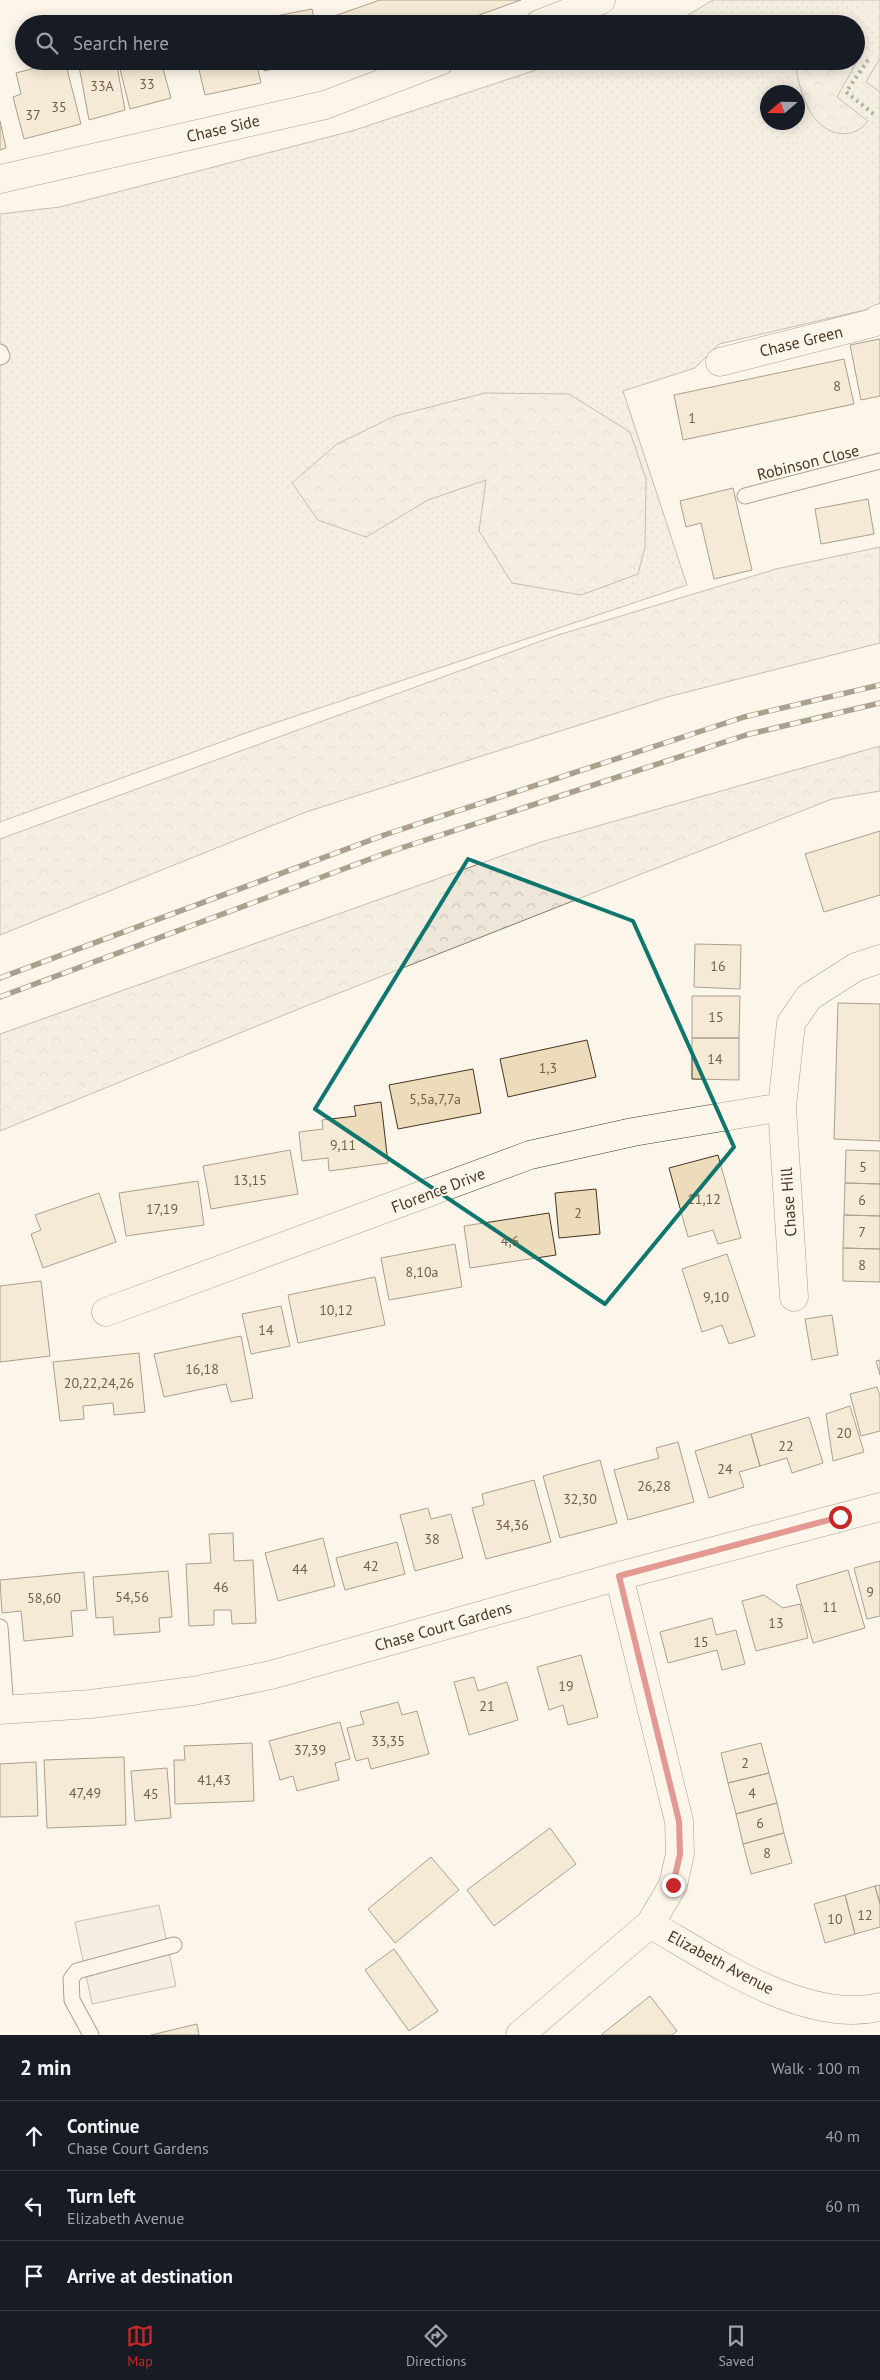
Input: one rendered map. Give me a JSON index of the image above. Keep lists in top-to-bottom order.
{
  "streets": {
    "street": [
      "Chase Side",
      "Chase Green",
      "Florence Drive",
      "Chase Hill",
      "Chase Court Gardens",
      "Elizabeth Avenue"
    ],
    "lane": ["Robinson Close"]
  },
  "crossings": [
    ["Florence Drive", "Chase Hill"],
    ["Chase Court Gardens", "Elizabeth Avenue"]
  ],
  "house_numbers": [
    "33",
    "33A",
    "35",
    "37",
    "8",
    "1",
    "16",
    "15",
    "14",
    "1,3",
    "5,5a,7,7a",
    "9,11",
    "5",
    "13,15",
    "11,12",
    "6",
    "17,19",
    "2",
    "7",
    "4,6",
    "8",
    "8,10a",
    "9,10",
    "10,12",
    "14",
    "16,18",
    "20,22,24,26",
    "20",
    "22",
    "24",
    "26,28",
    "32,30",
    "34,36",
    "38",
    "42",
    "44",
    "46",
    "9",
    "54,56",
    "58,60",
    "11",
    "13",
    "15",
    "19",
    "21",
    "33,35",
    "37,39",
    "2",
    "41,43",
    "47,49",
    "4",
    "45",
    "6",
    "8",
    "12",
    "10"
  ],
  "north": "left",
  "page": {
    "search": "Search here",
    "heading": ["2 min", "Walk · 100 m"],
    "list": [
      ["Continue", "Chase Court Gardens", "40 m"],
      ["Turn left", "Elizabeth Avenue", "60 m"],
      "Arrive at destination"
    ],
    "nav": ["Map", "Directions", "Saved"]
  }
}
